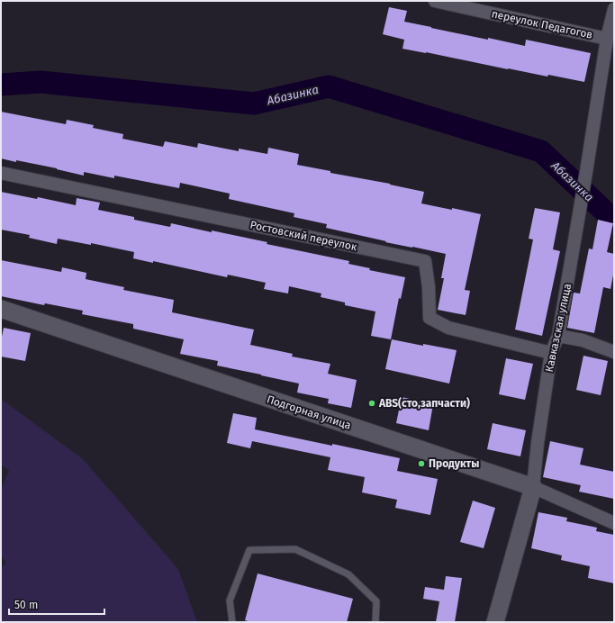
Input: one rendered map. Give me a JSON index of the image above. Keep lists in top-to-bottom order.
{
  "streets": {
    "main road": ["Кавказская улица", "Подгорная улица"],
    "street": ["переулок Педагогов", "Ростовский переулок"]
  },
  "crossings": [
    ["переулок Педагогов", "Кавказская улица"],
    ["Ростовский переулок", "Кавказская улица"],
    ["Кавказская улица", "Подгорная улица"]
  ],
  "water": ["Абазинка"],
  "places": ["ABS(сто,запчасти)", "Продукты"],
  "scale_bar": "50 m"
}
